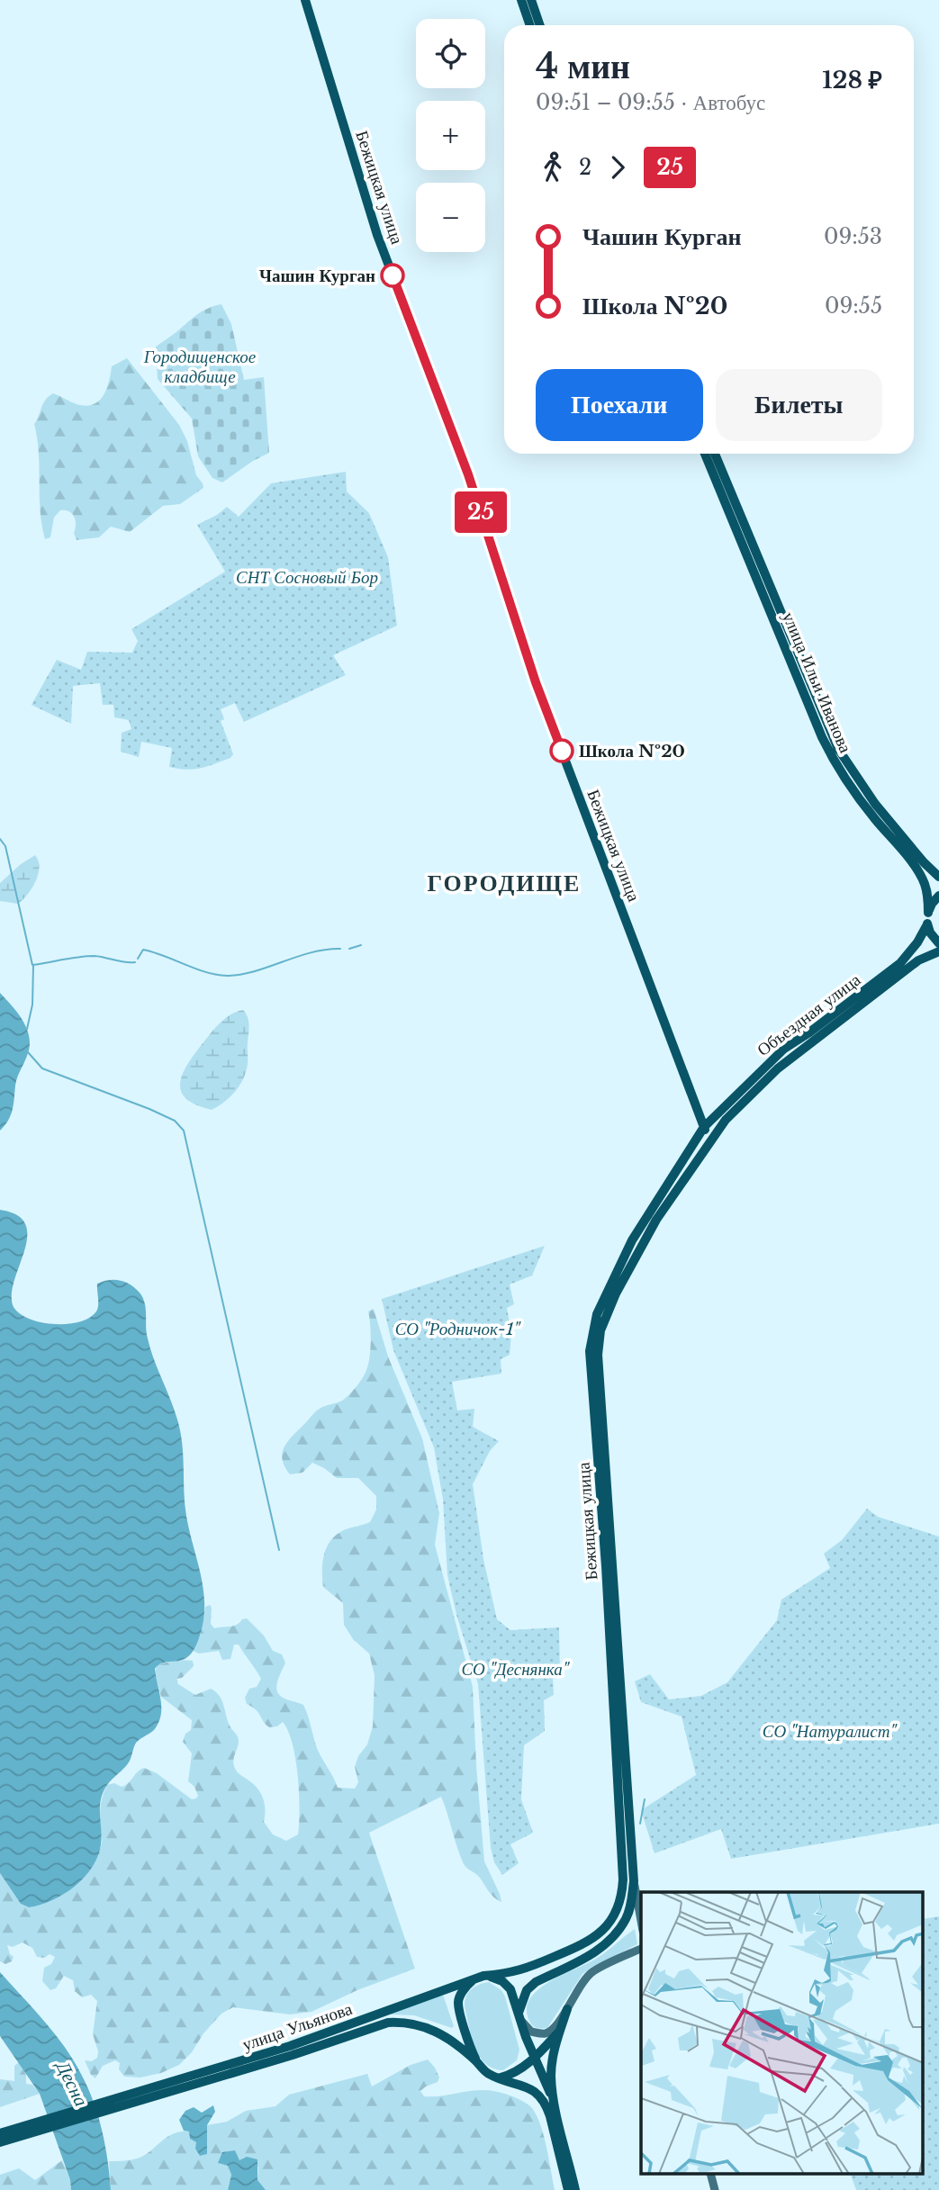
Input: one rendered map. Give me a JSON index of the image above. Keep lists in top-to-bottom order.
{
  "streets": {
    "main road": [
      "Бежицкая улица",
      "улица Ильи Иванова",
      "Объездная улица",
      "улица Ульянова"
    ]
  },
  "crossings": [
    ["Бежицкая улица", "Объездная улица"],
    ["Бежицкая улица", "улица Ульянова"],
    ["улица Ильи Иванова", "Объездная улица"]
  ],
  "districts": ["ГОРОДИЩЕ"],
  "water": ["Десна"],
  "parks": [
    "Городищенское кладбище",
    "СНТ Сосновый Бор",
    "СО \"Родничок-1\"",
    "СО \"Деснянка\"",
    "СО \"Натуралист\""
  ],
  "places": ["Чашин Курган", "Школа №20"],
  "lines": ["bus line 25"],
  "page": {
    "on_map": "25",
    "map_buttons": ["+", "−"],
    "heading": ["4 мин", "09:51 – 09:55 · Автобус", "128 ₽"],
    "legs": ["2", "25"],
    "list": [
      {
        "name": "Чашин Курган",
        "value": "09:53"
      },
      {
        "name": "Школа №20",
        "value": "09:55"
      }
    ],
    "buttons": ["Поехали", "Билеты"]
  }
}
